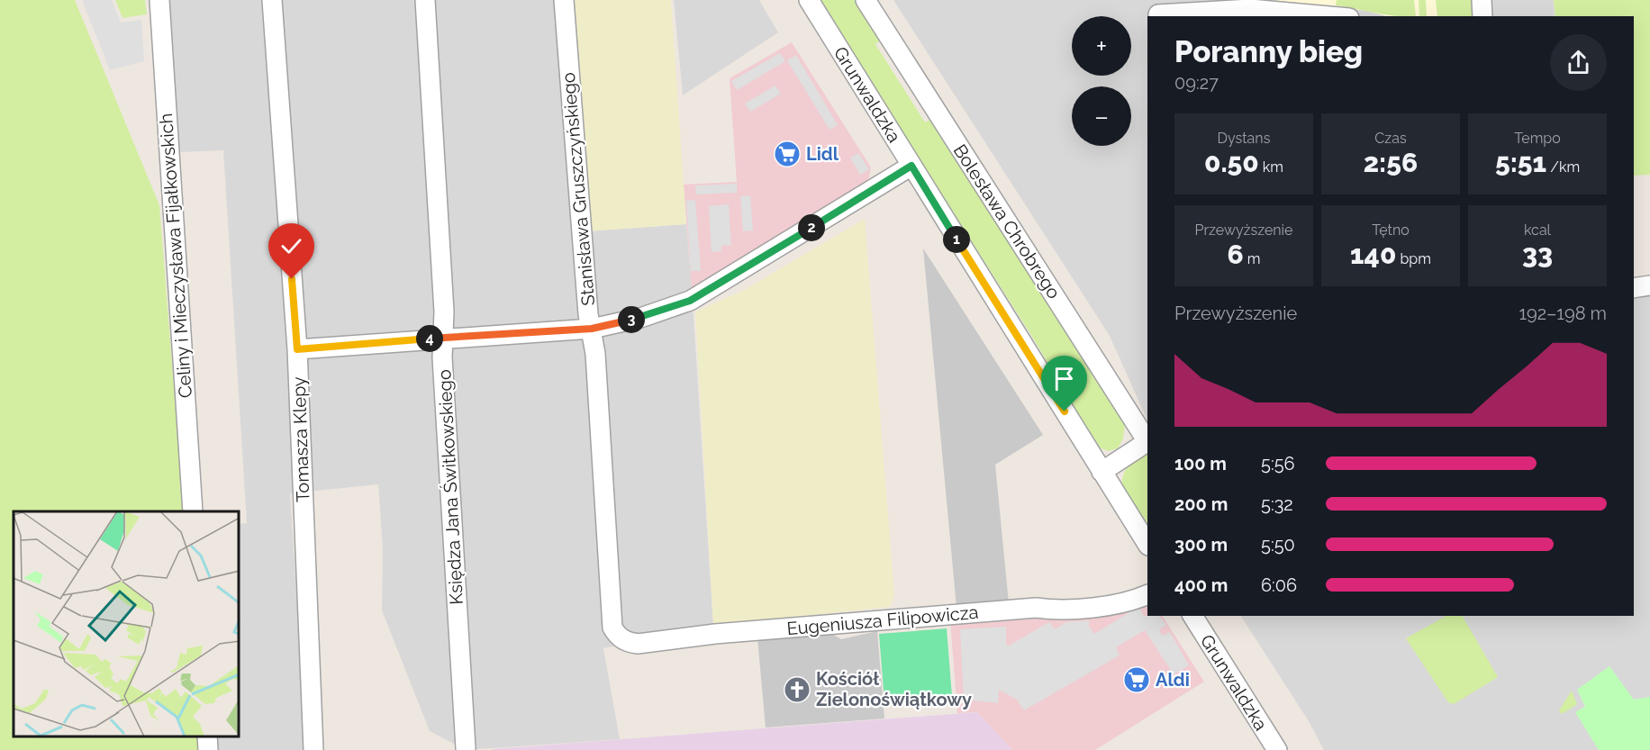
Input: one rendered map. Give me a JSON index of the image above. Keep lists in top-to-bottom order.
{
  "streets": {
    "street": [
      "Grunwaldzka",
      "Stanisława Gruszczyńskiego",
      "Bolesława Chrobrego",
      "Celiny i Mieczysława Fijałkowskich",
      "Tomasza Klepy",
      "Księdza Jana Świtkowskiego",
      "Eugeniusza Filipowicza"
    ]
  },
  "crossings": [
    ["Stanisława Gruszczyńskiego", "Eugeniusza Filipowicza"]
  ],
  "places": {
    "supermarket": ["Lidl", "Aldi"],
    "church": ["Kościół Zielonoświątkowy"]
  },
  "page": {
    "map_buttons": ["+", "−"],
    "heading": ["Poranny bieg", "09:27"],
    "stats": [
      ["Dystans", "0.50 km"],
      ["Czas", "2:56"],
      ["Tempo", "5:51 /km"],
      ["Przewyższenie", "6 m"],
      ["Tętno", "140 bpm"],
      ["kcal", "33"]
    ],
    "pins": [
      "2",
      "1",
      "3",
      "4"
    ],
    "chart": ["Przewyższenie", "192–198 m"],
    "list": [
      {
        "name": "100 m",
        "note": "5:56"
      },
      {
        "name": "200 m",
        "note": "5:32"
      },
      {
        "name": "300 m",
        "note": "5:50"
      },
      {
        "name": "400 m",
        "note": "6:06"
      }
    ]
  }
}
